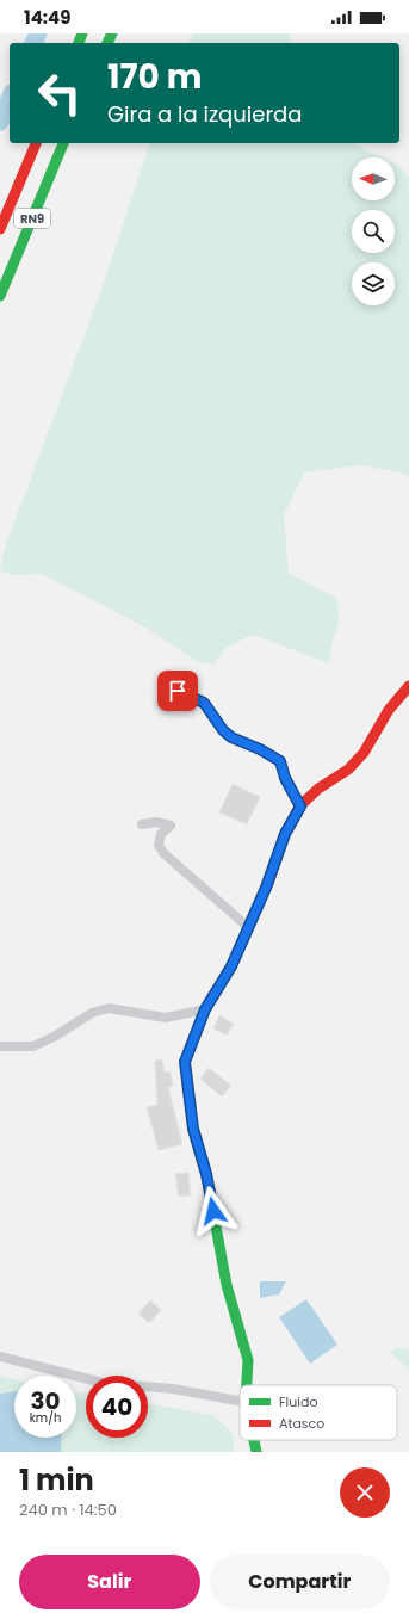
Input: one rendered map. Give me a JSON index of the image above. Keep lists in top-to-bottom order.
{
  "streets": {
    "main road": ["RN9"]
  },
  "legend": ["Fluido", "Atasco"],
  "north": "left",
  "page": {
    "status": "14:49",
    "turn": ["170 m", "Gira a la izquierda"],
    "speed": "30 km/h",
    "limit": "40",
    "heading": ["1 min", "240 m · 14:50"],
    "buttons": ["Salir", "Compartir"]
  }
}
